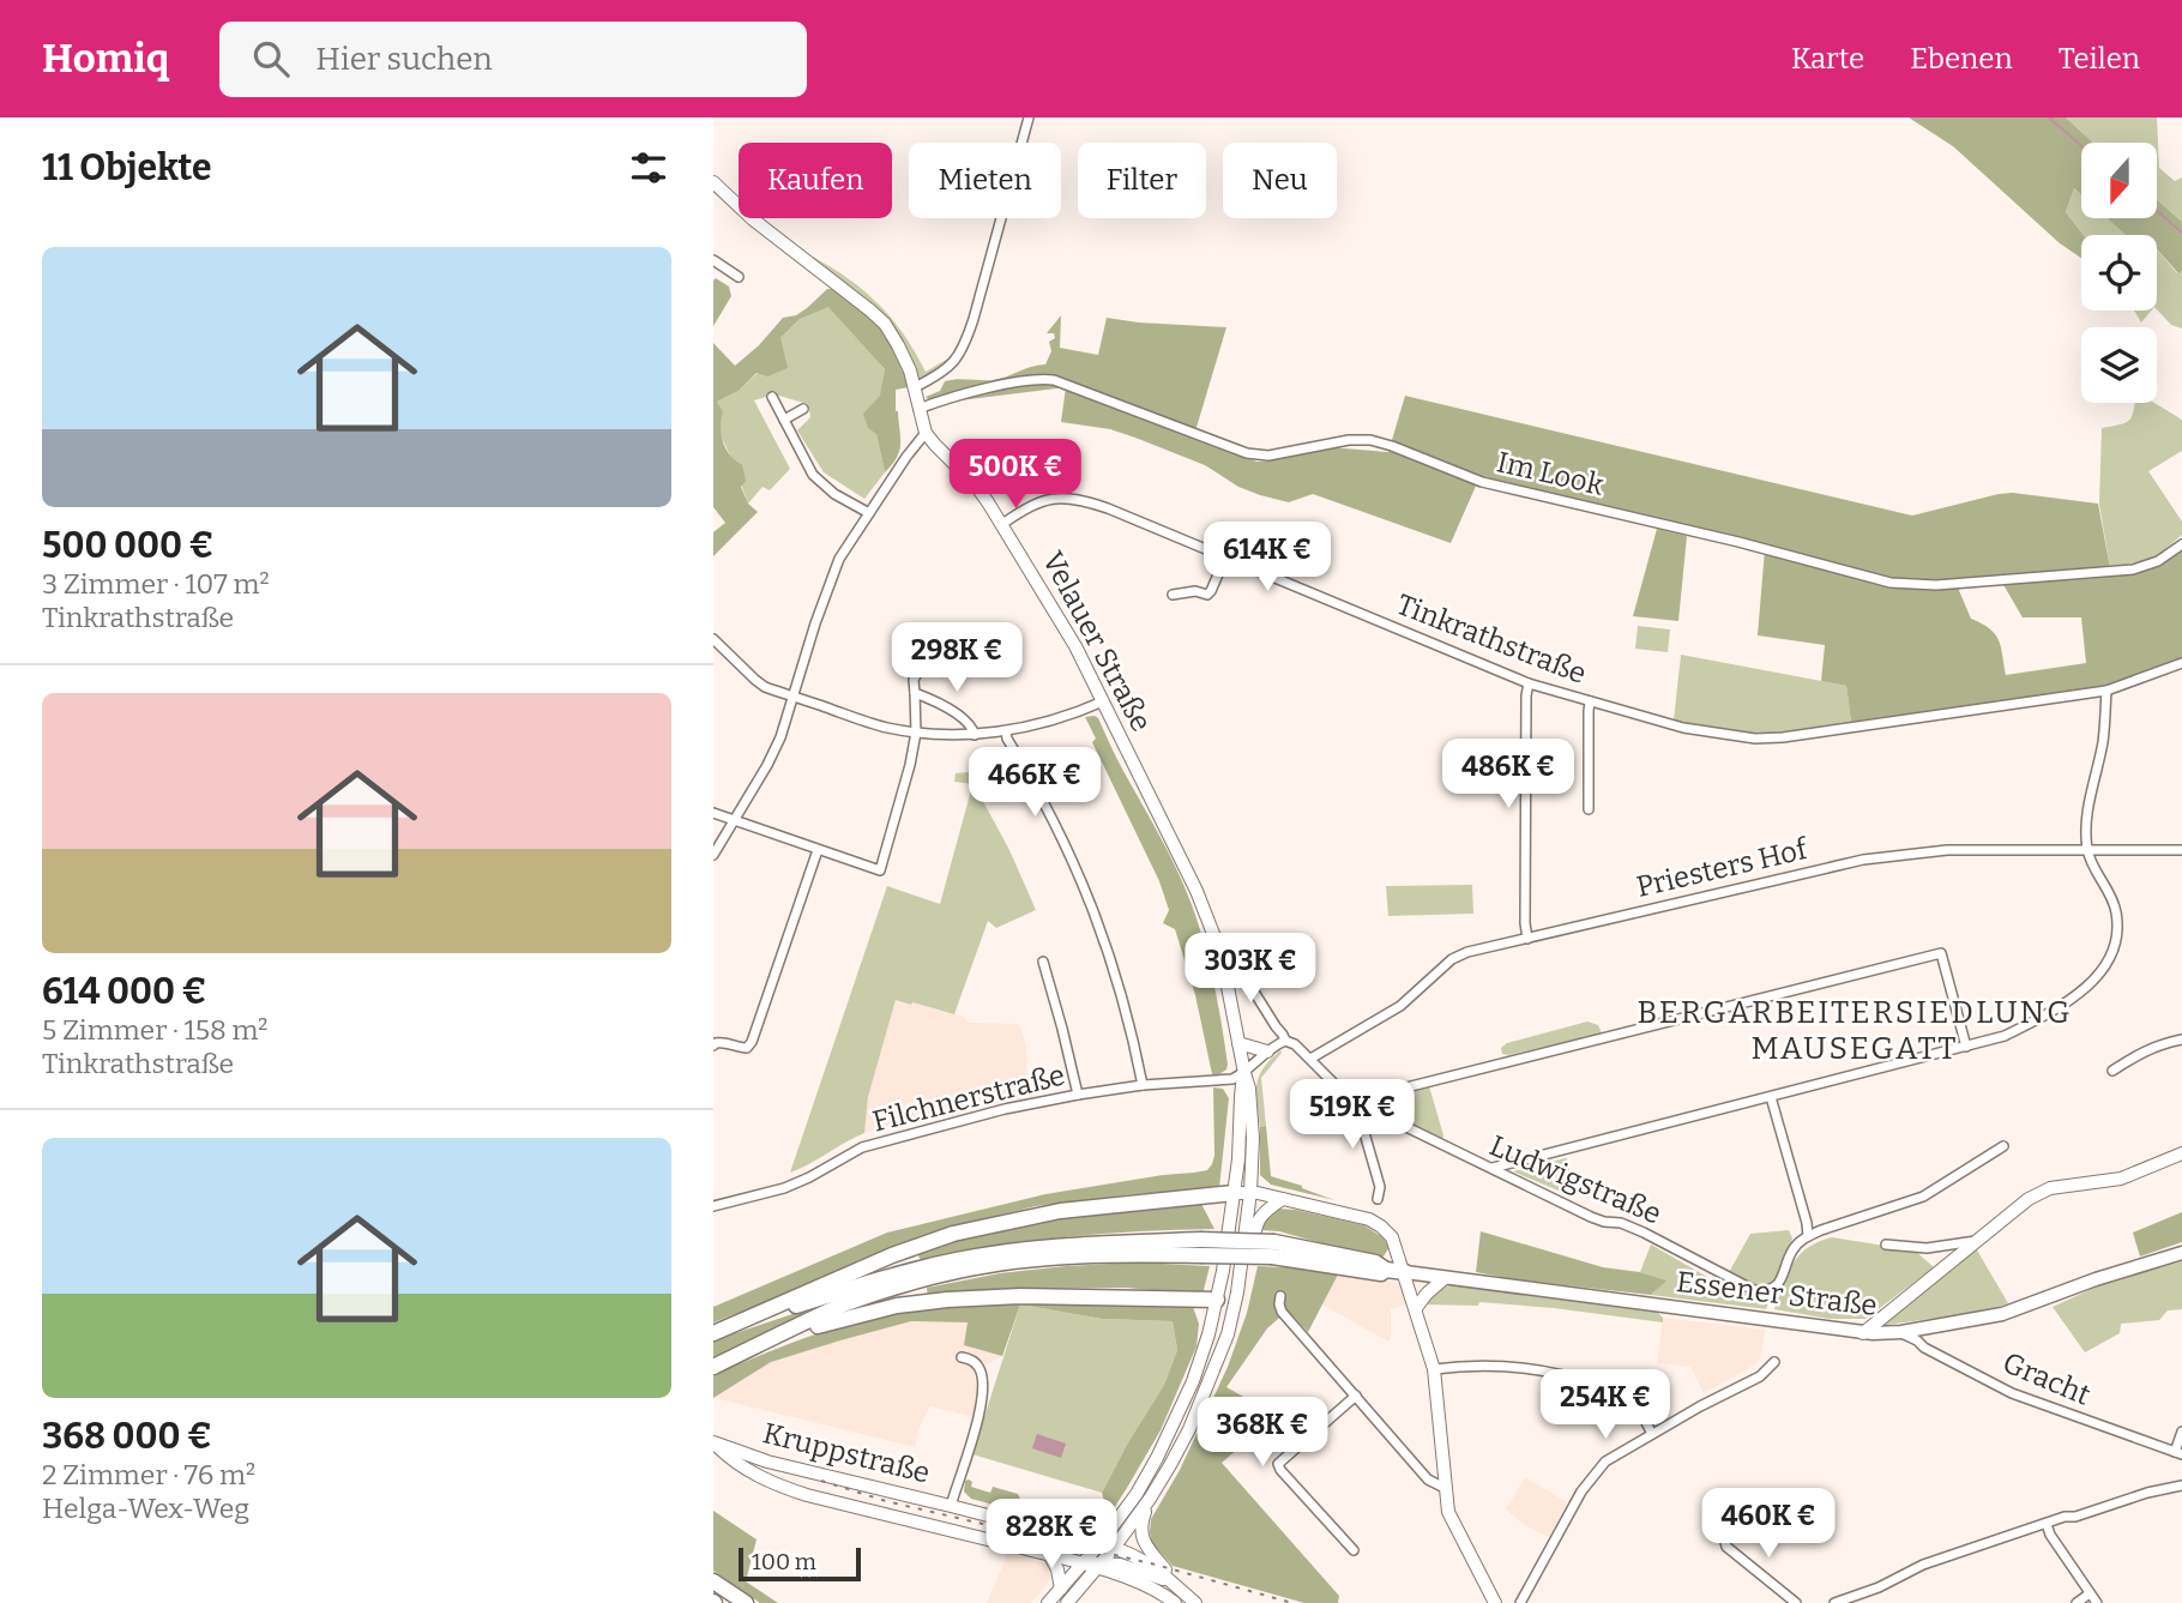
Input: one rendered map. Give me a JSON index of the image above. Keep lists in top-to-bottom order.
{
  "streets": {
    "main road": ["Velauer Straße", "Essener Straße", "Kruppstraße"],
    "street": [
      "Im Look",
      "Tinkrathstraße",
      "Priesters Hof",
      "Filchnerstraße",
      "Ludwigstraße",
      "Gracht"
    ]
  },
  "crossings": [
    ["Im Look", "Velauer Straße"],
    ["Tinkrathstraße", "Velauer Straße"],
    ["Velauer Straße", "Filchnerstraße"],
    ["Essener Straße", "Gracht"]
  ],
  "districts": ["BERGARBEITERSIEDLUNG MAUSEGATT"],
  "scale_bar": "100 m",
  "north": "bottom",
  "page": {
    "header": "Homiq",
    "search": "Hier suchen",
    "nav": ["Karte", "Ebenen", "Teilen"],
    "heading": "11 Objekte",
    "chip": [
      "Kaufen",
      "Mieten",
      "Filter",
      "Neu"
    ],
    "list": [
      {
        "name": "500 000 €",
        "note": "3 Zimmer · 107 m² · Tinkrathstraße"
      },
      {
        "name": "614 000 €",
        "note": "5 Zimmer · 158 m² · Tinkrathstraße"
      },
      {
        "name": "368 000 €",
        "note": "2 Zimmer · 76 m² · Helga-Wex-Weg"
      }
    ],
    "price": [
      "500K €",
      "614K €",
      "298K €",
      "486K €",
      "466K €",
      "303K €",
      "519K €",
      "254K €",
      "368K €",
      "460K €",
      "828K €"
    ],
    "scale": "100 m"
  }
}
